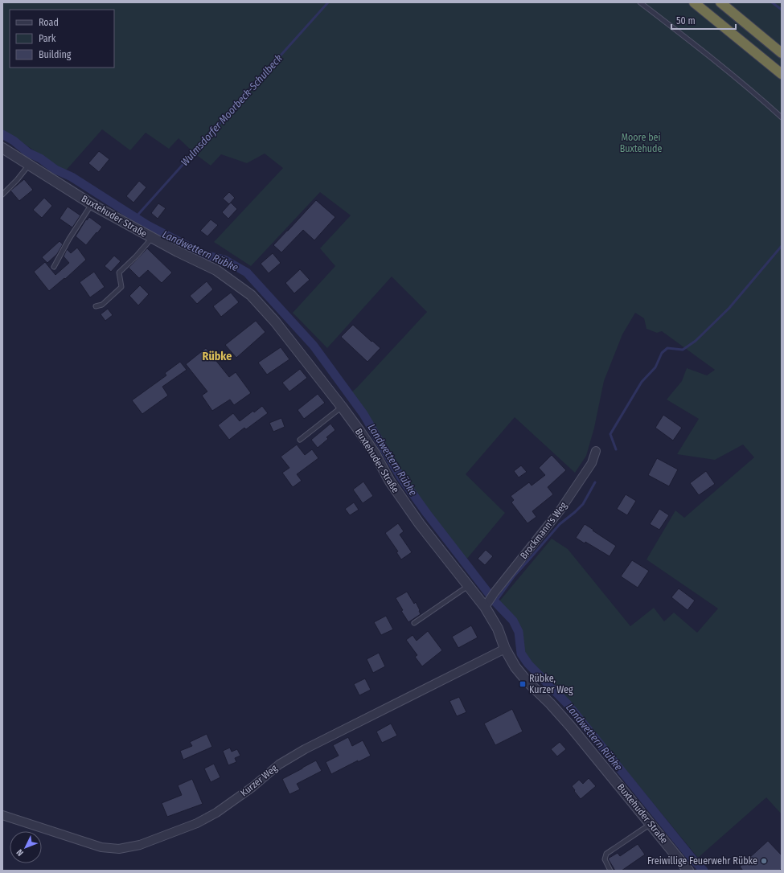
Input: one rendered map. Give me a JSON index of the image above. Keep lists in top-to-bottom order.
{
  "streets": {
    "street": ["Buxtehuder Straße", "Brockmann's Weg", "Kurzer Weg"]
  },
  "crossings": [
    ["Buxtehuder Straße", "Brockmann's Weg"],
    ["Buxtehuder Straße", "Kurzer Weg"]
  ],
  "districts": ["Rübke"],
  "water": ["Wulmsdorfer Moorbeck-Schulbeck", "Landwettern Rübke"],
  "parks": ["Moore bei Buxtehude"],
  "places": {
    "transit": ["Rübke, Kurzer Weg"],
    "other": ["Freiwillige Feuerwehr Rübke"]
  },
  "legend": ["Road", "Park", "Building"],
  "scale_bar": "50 m",
  "north": "bottom left"
}
